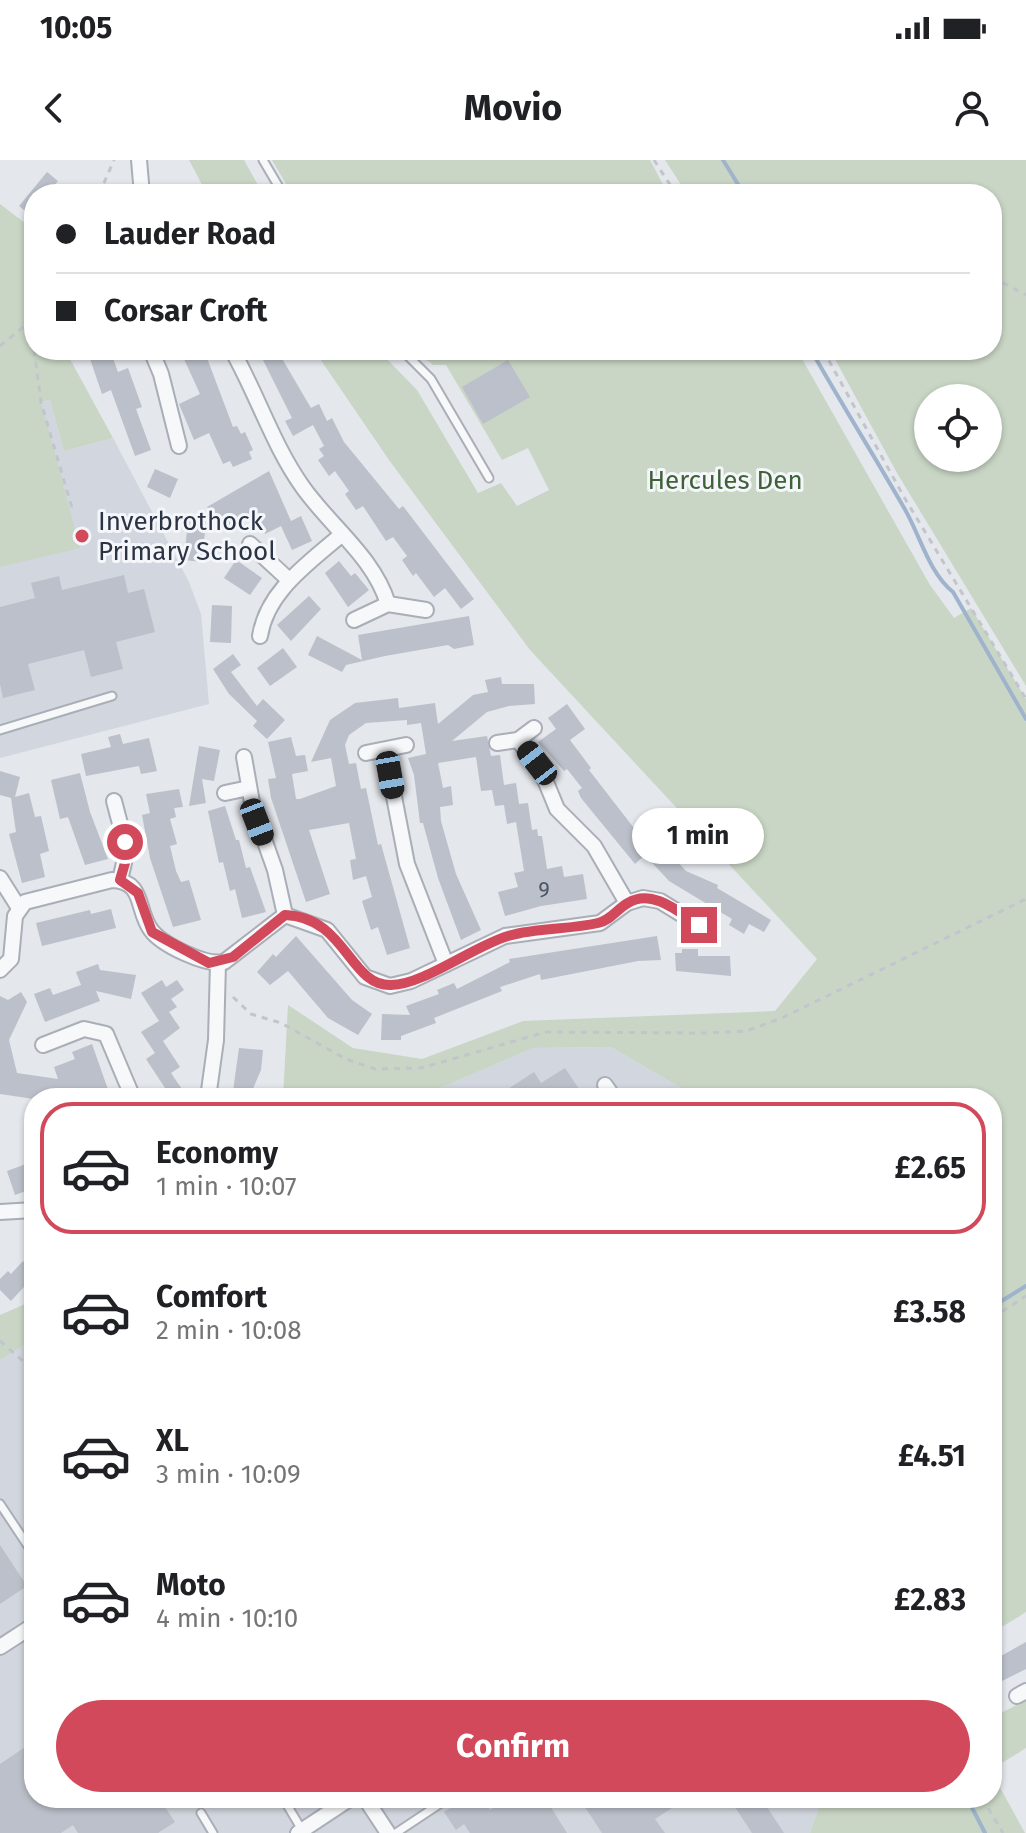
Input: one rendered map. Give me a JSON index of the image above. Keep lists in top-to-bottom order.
{
  "parks": ["Hercules Den"],
  "places": ["Inverbrothock Primary School"],
  "house_numbers": ["9"],
  "page": {
    "status": "10:05",
    "header": "Movio",
    "banner": ["Lauder Road", "Corsar Croft"],
    "bubble": "1 min",
    "list": [
      {
        "name": "Economy",
        "note": "1 min · 10:07",
        "value": "£2.65"
      },
      {
        "name": "Comfort",
        "note": "2 min · 10:08",
        "value": "£3.58"
      },
      {
        "name": "XL",
        "note": "3 min · 10:09",
        "value": "£4.51"
      },
      {
        "name": "Moto",
        "note": "4 min · 10:10",
        "value": "£2.83"
      }
    ],
    "buttons": "Confirm"
  }
}
